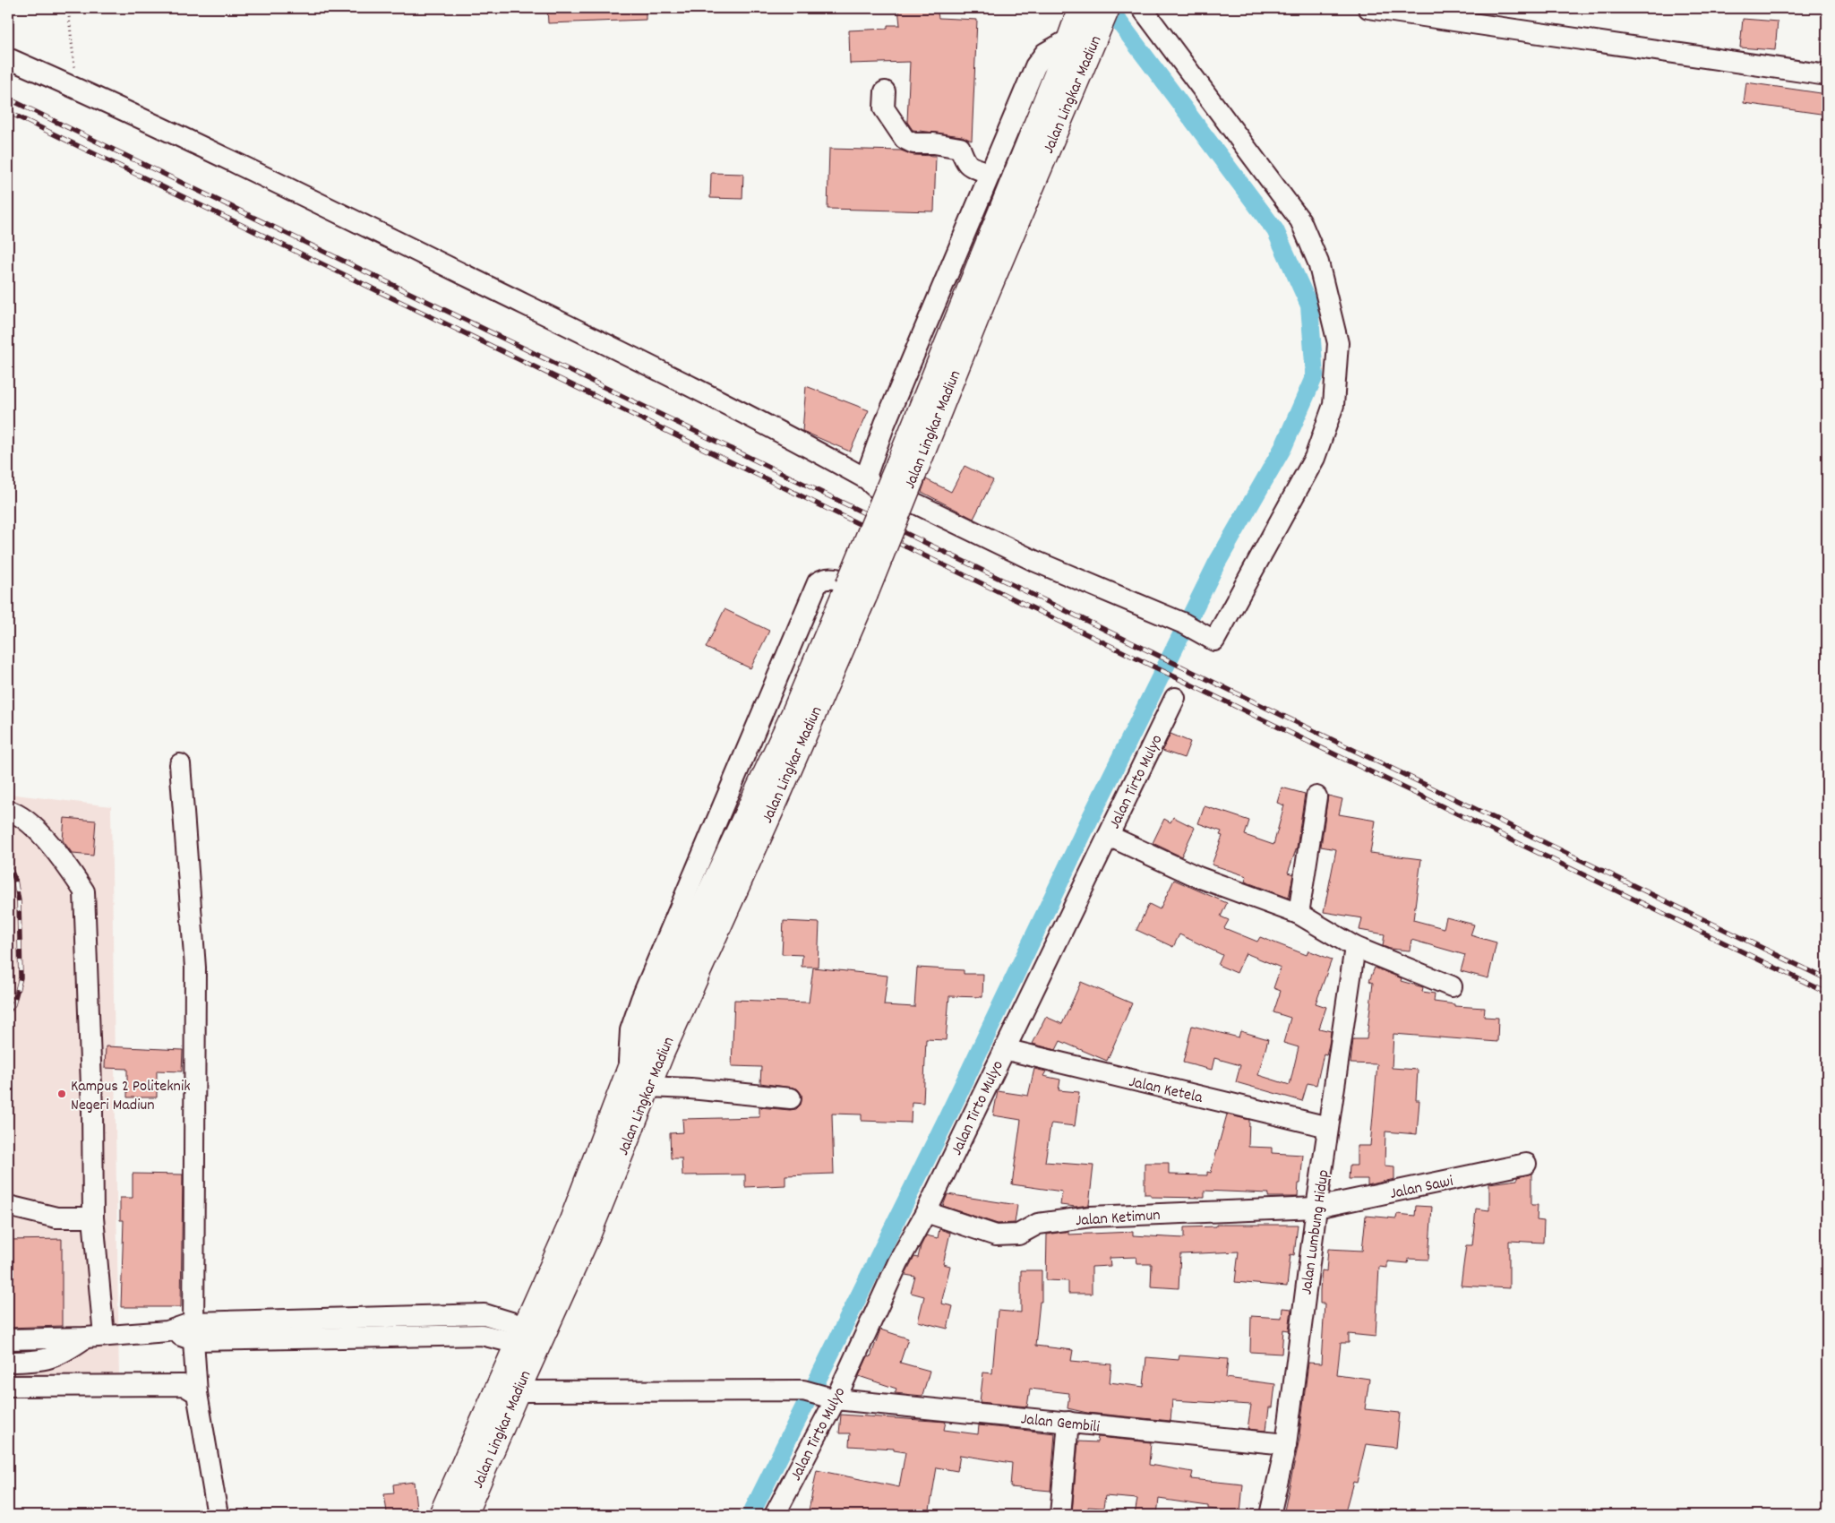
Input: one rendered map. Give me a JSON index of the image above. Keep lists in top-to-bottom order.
{
  "streets": {
    "main road": ["Jalan Lingkar Madiun"],
    "street": [
      "Jalan Tirto Mulyo",
      "Jalan Ketela",
      "Jalan Sawi",
      "Jalan Ketimun",
      "Jalan Lumbung Hidup",
      "Jalan Gembili"
    ]
  },
  "crossings": [
    ["Jalan Lingkar Madiun", "Jalan Gembili"],
    ["Jalan Tirto Mulyo", "Jalan Ketela"],
    ["Jalan Tirto Mulyo", "Jalan Ketimun"],
    ["Jalan Tirto Mulyo", "Jalan Gembili"],
    ["Jalan Ketela", "Jalan Lumbung Hidup"],
    ["Jalan Sawi", "Jalan Ketimun"],
    ["Jalan Sawi", "Jalan Lumbung Hidup"],
    ["Jalan Ketimun", "Jalan Lumbung Hidup"],
    ["Jalan Lumbung Hidup", "Jalan Gembili"]
  ],
  "places": ["Kampus 2 Politeknik Negeri Madiun"]
}
